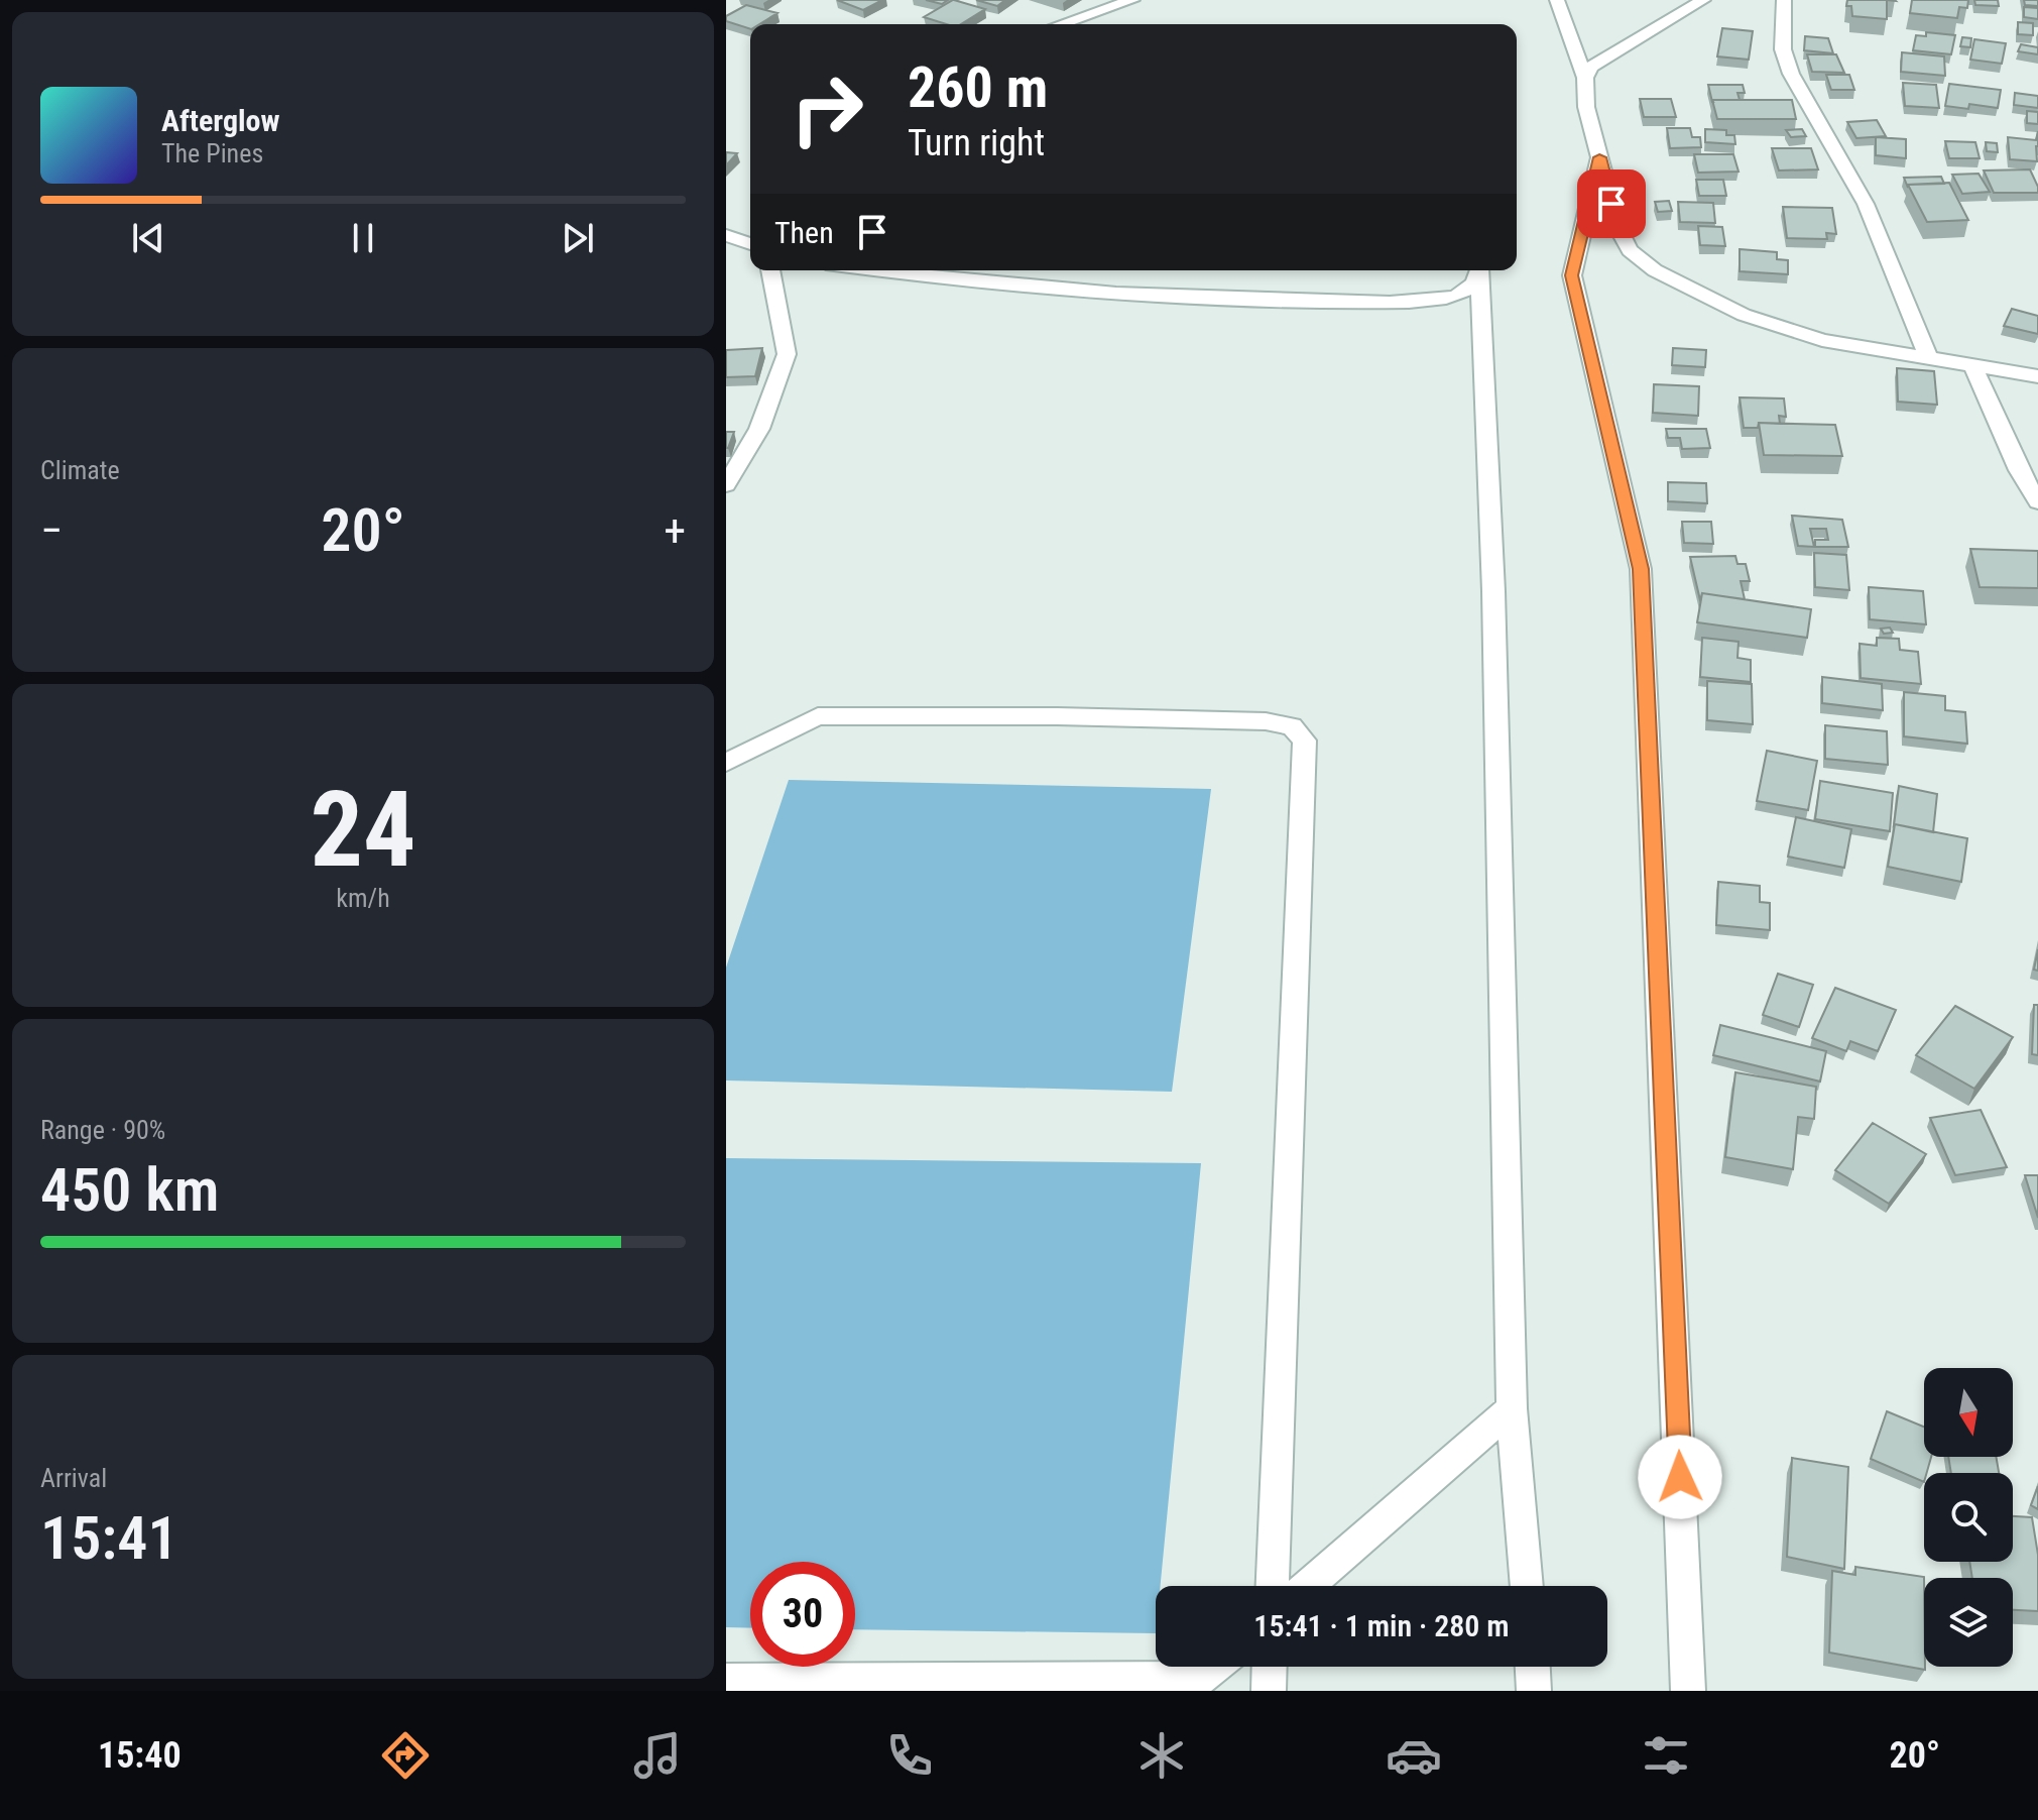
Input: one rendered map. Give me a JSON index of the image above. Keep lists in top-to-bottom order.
{
  "north": "bottom",
  "page": {
    "turn": ["260 m", "Turn right"],
    "song": ["Afterglow", "The Pines"],
    "then": "Then",
    "tile": [
      "Climate",
      ["24", "km/h"],
      ["Range · 90%", "450 km"],
      ["Arrival", "15:41"]
    ],
    "heat": ["−", "20°", "+"],
    "limit": "30",
    "trip": "15:41 · 1 min · 280 m",
    "tabs": ["15:40", "20°"]
  }
}
